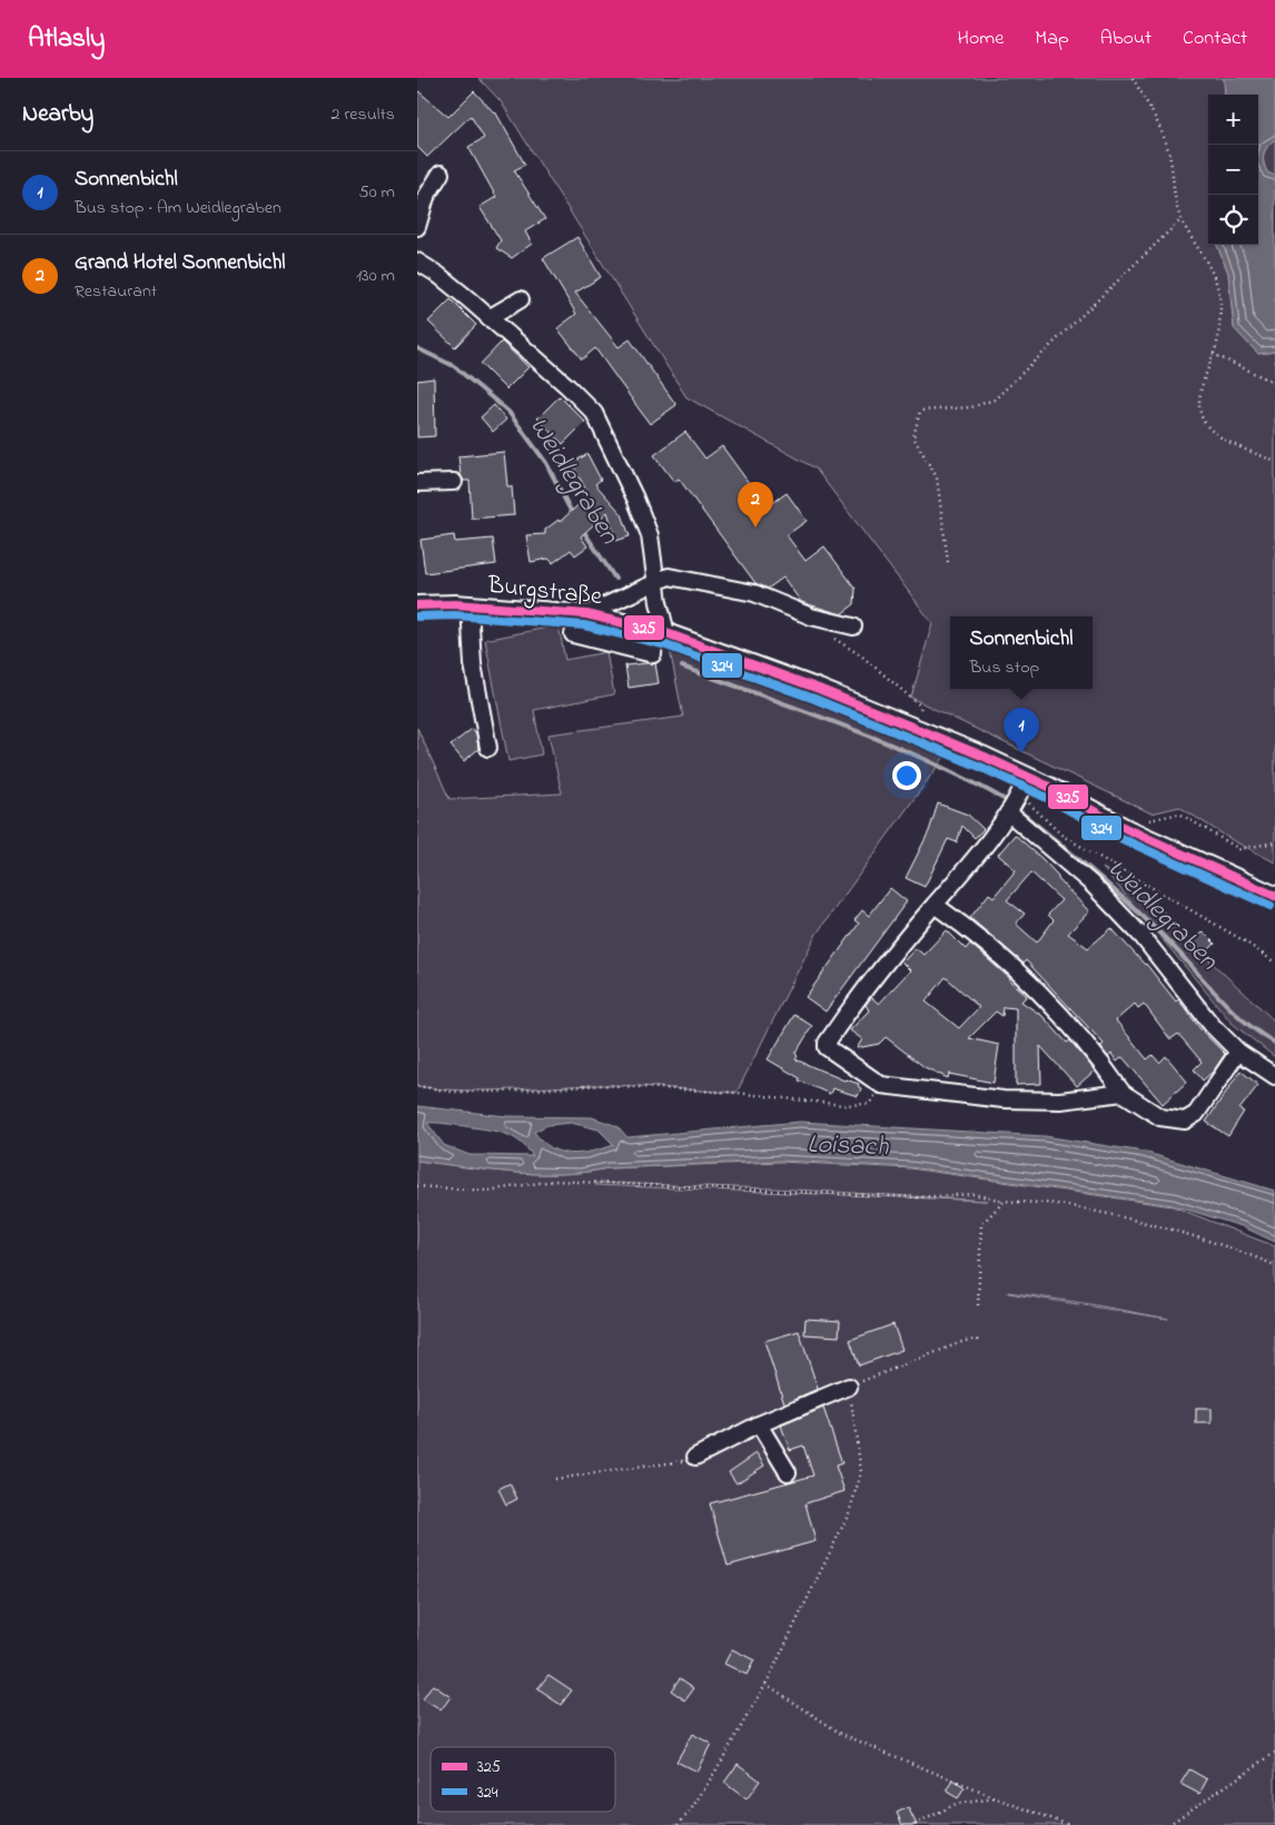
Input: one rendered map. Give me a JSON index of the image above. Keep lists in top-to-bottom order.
{
  "streets": {
    "main road": ["Burgstraße"]
  },
  "water": ["Weidlegraben", "Loisach"],
  "lines": ["transit line 325", "transit line 324"],
  "legend": ["325", "324"],
  "page": {
    "header": "Atlasly",
    "nav": [
      "Home",
      "Map",
      "About",
      "Contact"
    ],
    "heading": ["Nearby", "2 results"],
    "map_buttons": ["+", "−"],
    "list": [
      {
        "mark": "1",
        "name": "Sonnenbichl",
        "note": "Bus stop · Am Weidlegraben",
        "value": "50 m"
      },
      {
        "mark": "2",
        "name": "Grand Hotel Sonnenbichl",
        "note": "Restaurant",
        "value": "130 m"
      }
    ],
    "pins": ["2", "1"],
    "popup": ["Sonnenbichl", "Bus stop"]
  }
}
